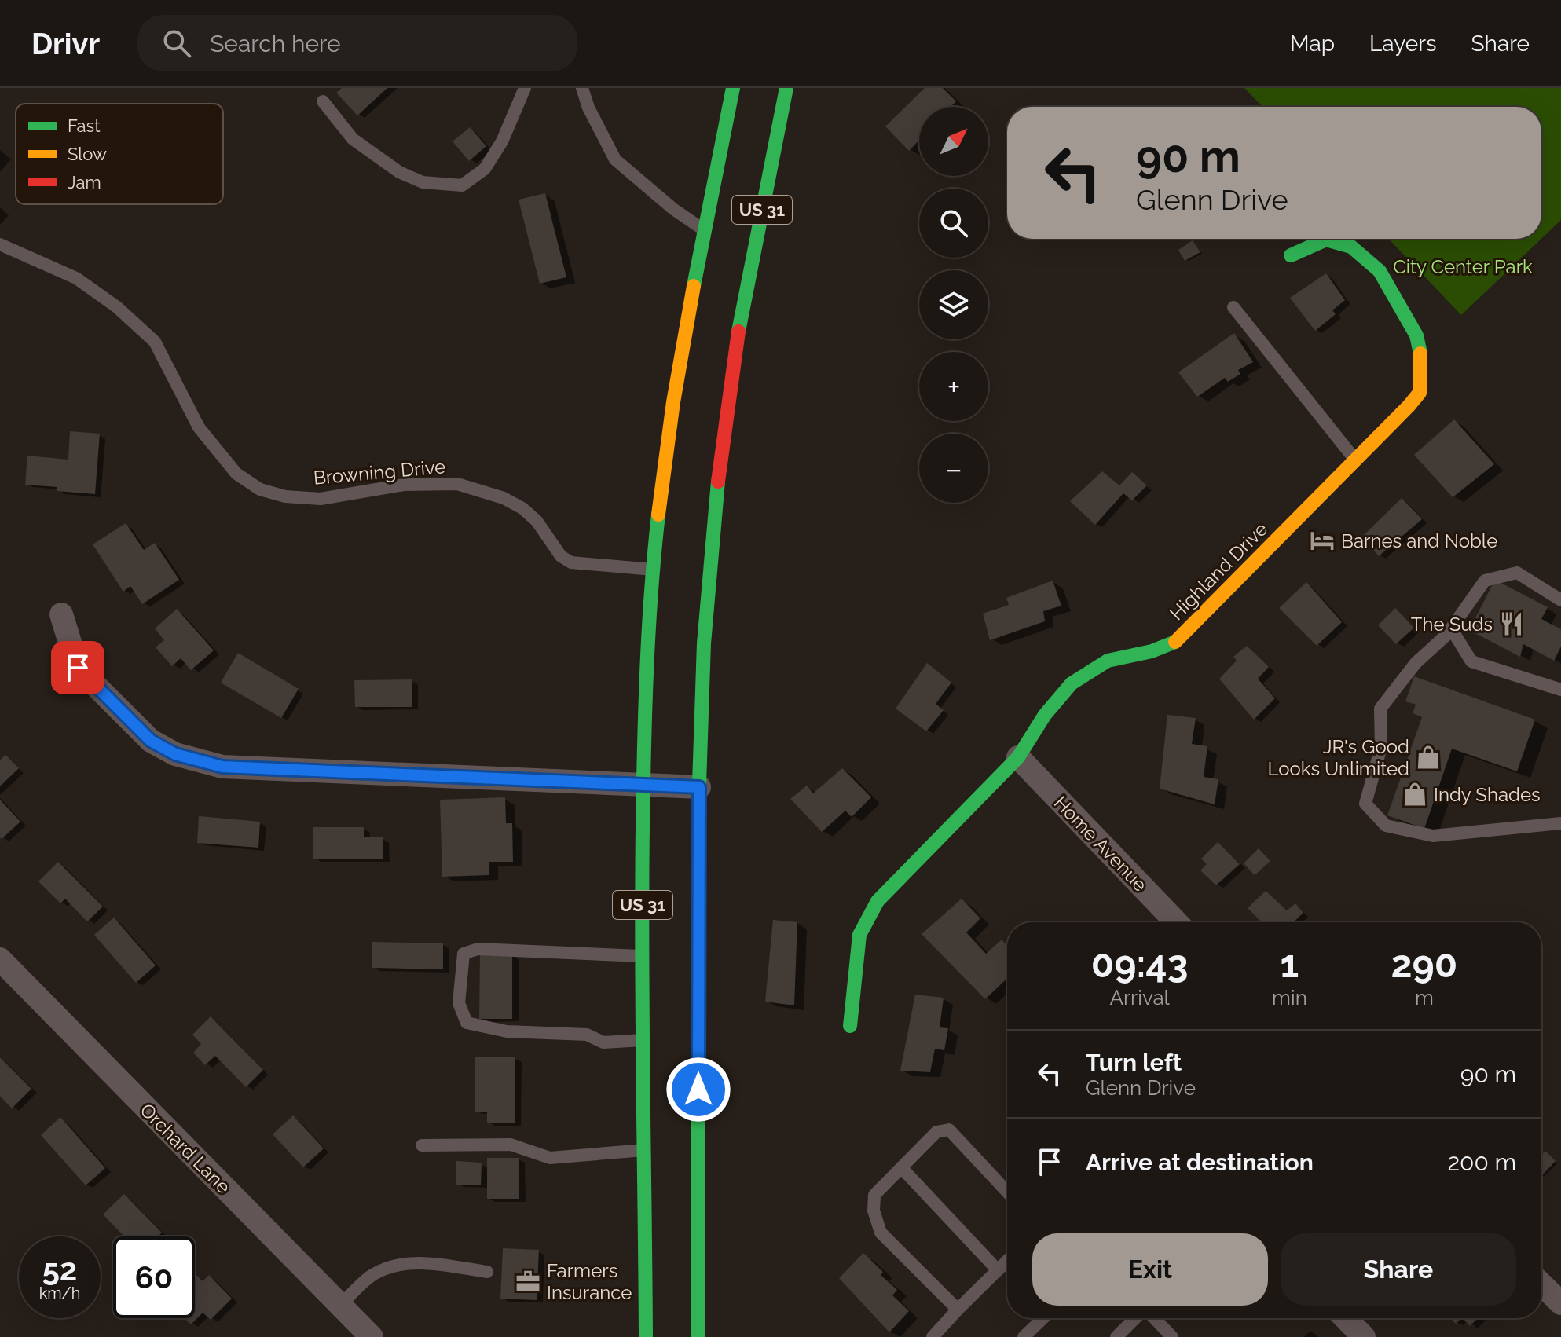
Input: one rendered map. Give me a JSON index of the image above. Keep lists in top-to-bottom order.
{
  "streets": {
    "main road": ["US 31", "Highland Drive"],
    "street": ["Home Avenue", "Orchard Lane"],
    "lane": ["Browning Drive"]
  },
  "crossings": [
    ["US 31", "Browning Drive"],
    ["Highland Drive", "Home Avenue"]
  ],
  "parks": ["City Center Park"],
  "places": {
    "hotel": ["Barnes and Noble"],
    "restaurant": ["The Suds"],
    "shop": ["JR's Good Looks Unlimited", "Indy Shades"],
    "office": ["Farmers Insurance"]
  },
  "legend": ["Fast", "Slow", "Jam"],
  "north": "top right",
  "page": {
    "header": "Drivr",
    "search": "Search here",
    "nav": ["Map", "Layers", "Share"],
    "map_buttons": ["+", "−"],
    "turn": ["90 m", "Glenn Drive"],
    "eta": [
      "09:43",
      "Arrival",
      "1",
      "min",
      "290",
      "m"
    ],
    "list": [
      {
        "name": "Turn left",
        "note": "Glenn Drive",
        "value": "90 m"
      },
      {
        "name": "Arrive at destination",
        "value": "200 m"
      }
    ],
    "buttons": ["Exit", "Share"],
    "speed": "52 km/h",
    "limit": "60"
  }
}
